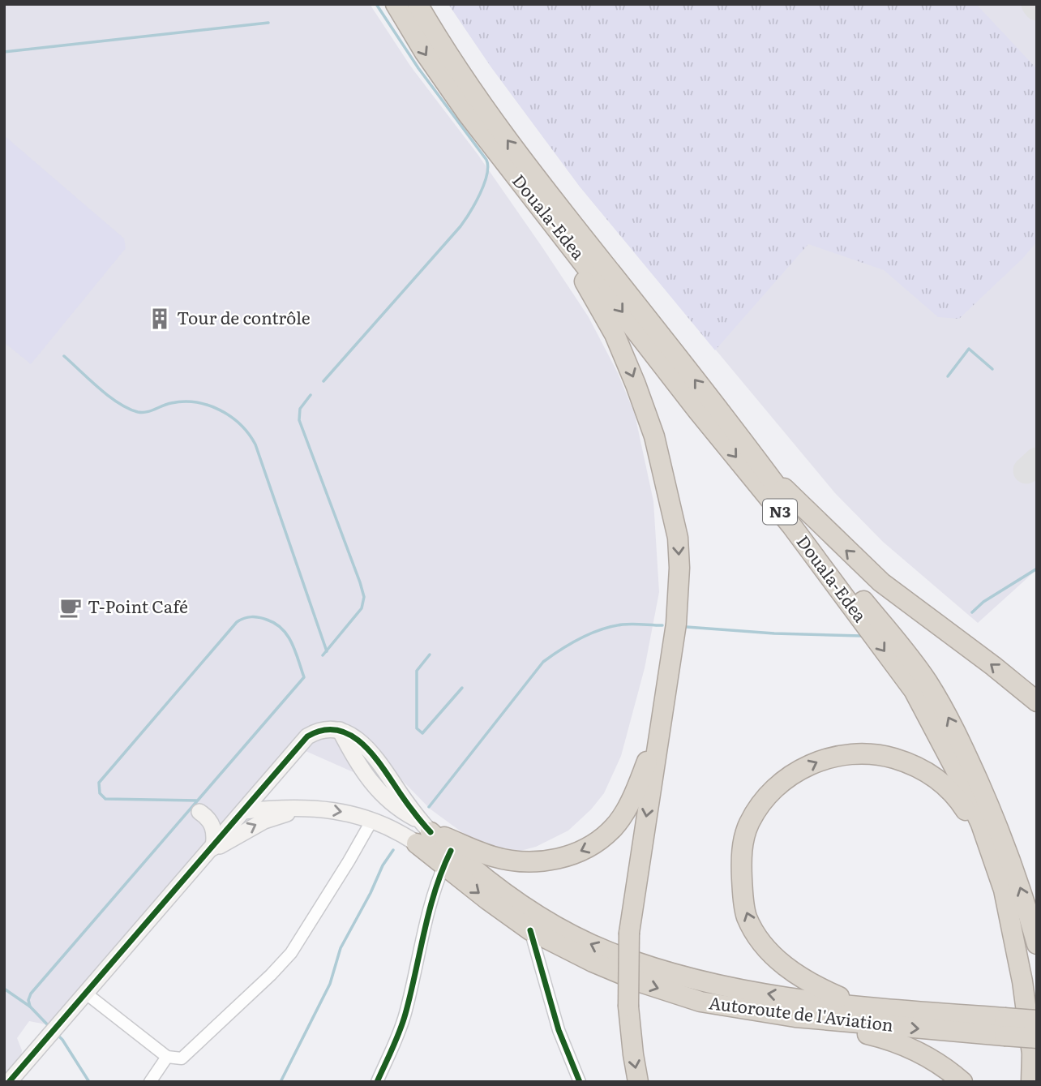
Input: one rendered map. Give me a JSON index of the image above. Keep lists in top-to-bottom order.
{
  "streets": {
    "highway": ["Douala-Edea", "N3", "Autoroute de l'Aviation"]
  },
  "places": {
    "building": ["Tour de contrôle"],
    "cafe": ["T-Point Café"]
  }
}
